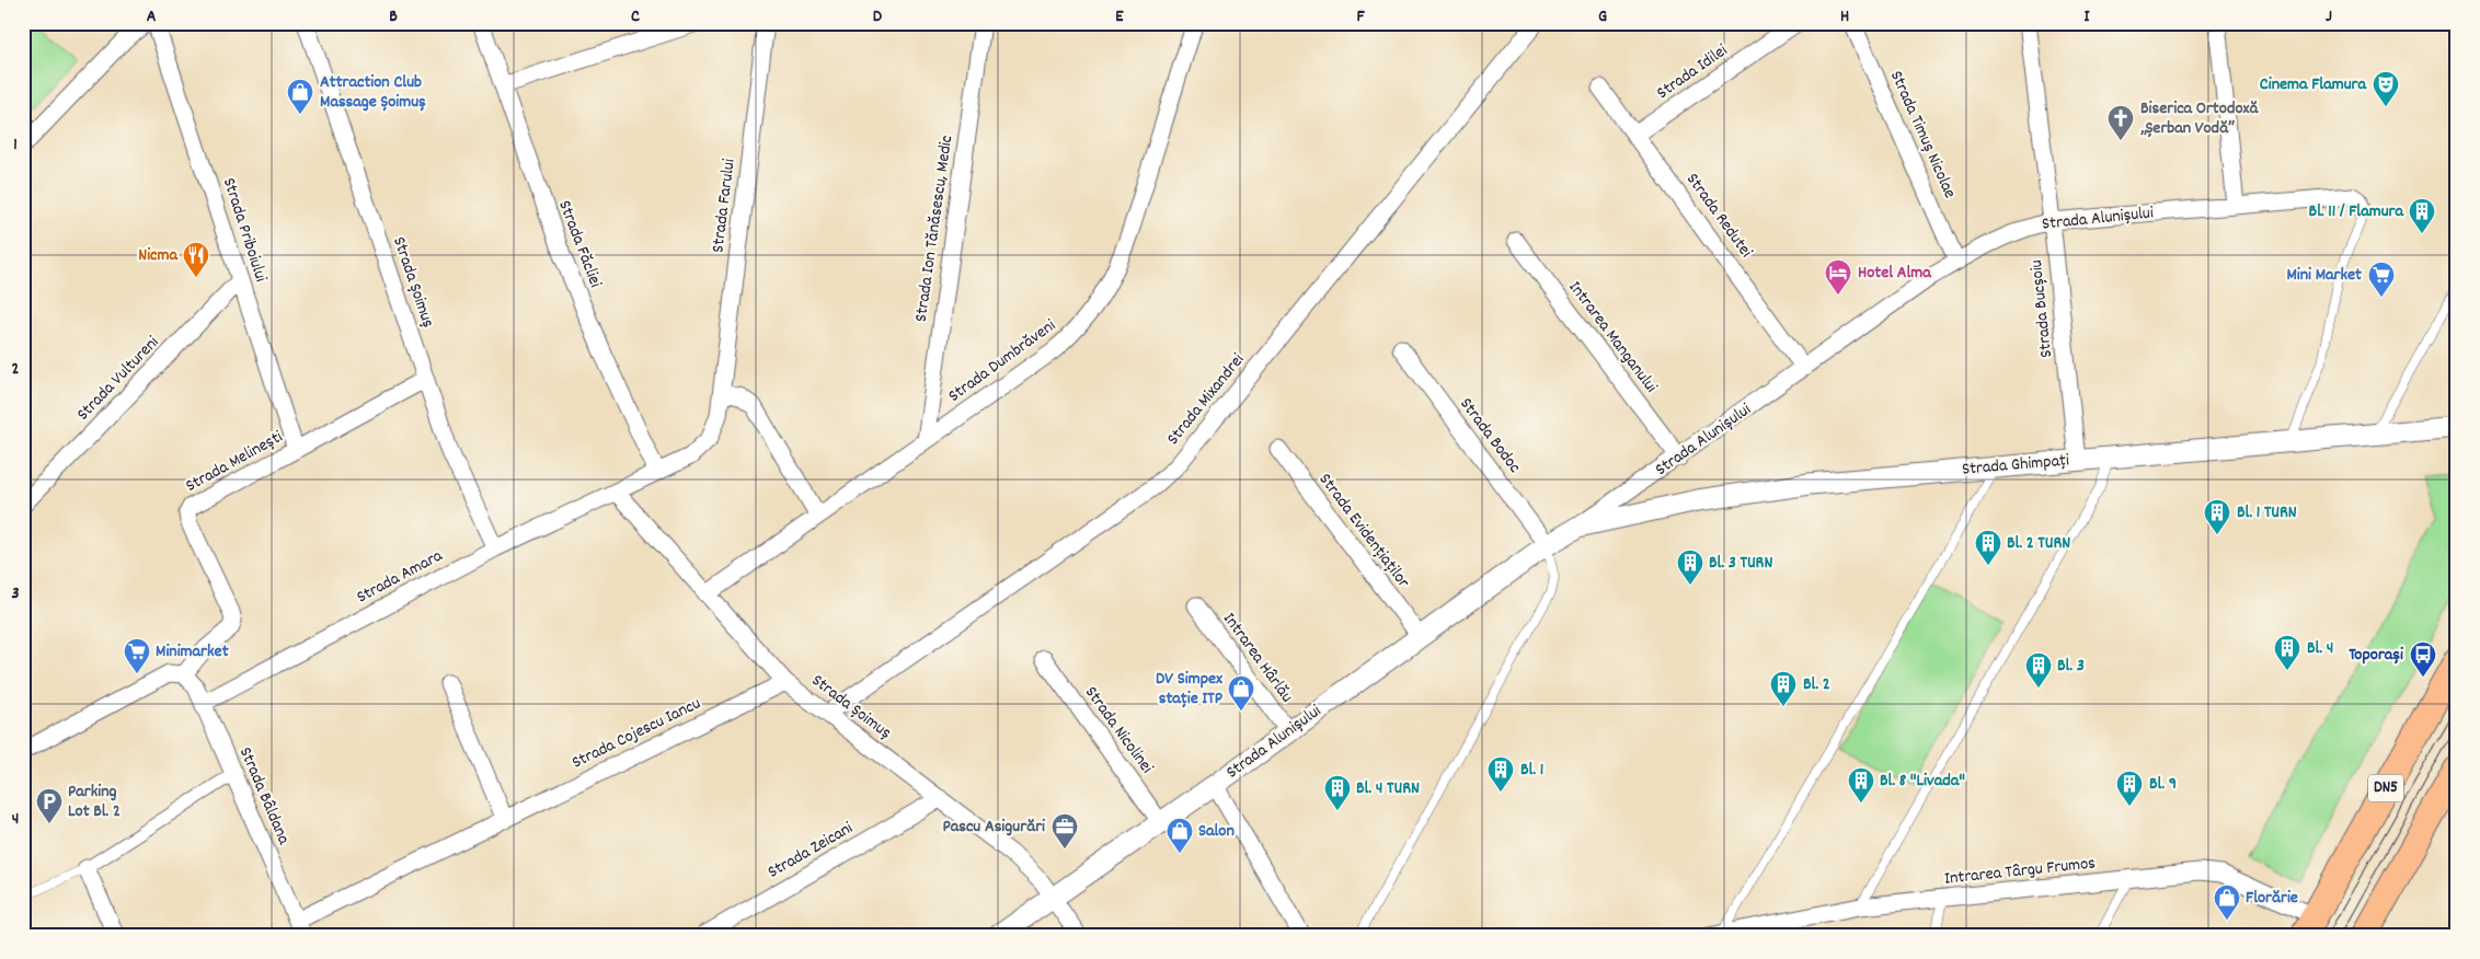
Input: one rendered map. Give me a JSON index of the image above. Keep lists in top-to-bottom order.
{
  "streets": {
    "main road": ["DN5"],
    "street": [
      "Strada Idilei",
      "Strada Timuș Nicolae",
      "Strada Farului",
      "Strada Redutei",
      "Strada Alunișului",
      "Strada Ion Tănăsescu, Medic",
      "Strada Priboiului",
      "Strada Făcliei",
      "Strada Șoimuș",
      "Strada Bucșoiu",
      "Intrarea Manganului",
      "Strada Dumbrăveni",
      "Strada Vultureni",
      "Strada Mixandrei",
      "Strada Bodoc",
      "Strada Melinești",
      "Strada Ghimpați",
      "Strada Evidențiaților",
      "Strada Amara",
      "Intrarea Hârlău",
      "Strada Nicolinei",
      "Strada Cojescu Iancu",
      "Strada Bâldana",
      "Strada Zeicani",
      "Intrarea Târgu Frumos"
    ]
  },
  "crossings": [
    ["Strada Idilei", "Strada Redutei"],
    ["Strada Timuș Nicolae", "Strada Alunișului"],
    ["Strada Farului", "Strada Făcliei"],
    ["Strada Farului", "Strada Șoimuș"],
    ["Strada Farului", "Strada Amara"],
    ["Strada Redutei", "Strada Alunișului"],
    ["Strada Alunișului", "Strada Șoimuș"],
    ["Strada Alunișului", "Strada Bucșoiu"],
    ["Strada Alunișului", "Intrarea Manganului"],
    ["Strada Alunișului", "Strada Bodoc"],
    ["Strada Alunișului", "Strada Ghimpați"],
    ["Strada Alunișului", "Strada Evidențiaților"],
    ["Strada Alunișului", "Intrarea Hârlău"],
    ["Strada Alunișului", "Strada Nicolinei"],
    ["Strada Ion Tănăsescu, Medic", "Strada Dumbrăveni"],
    ["Strada Priboiului", "Strada Vultureni"],
    ["Strada Priboiului", "Strada Melinești"],
    ["Strada Șoimuș", "Strada Dumbrăveni"],
    ["Strada Șoimuș", "Strada Mixandrei"],
    ["Strada Șoimuș", "Strada Melinești"],
    ["Strada Șoimuș", "Strada Amara"],
    ["Strada Șoimuș", "Strada Cojescu Iancu"],
    ["Strada Șoimuș", "Strada Zeicani"],
    ["Strada Bucșoiu", "Strada Ghimpați"],
    ["Strada Melinești", "Strada Bâldana"],
    ["Strada Amara", "Strada Bâldana"],
    ["Strada Cojescu Iancu", "Strada Bâldana"],
    ["DN5", "Intrarea Târgu Frumos"]
  ],
  "places": {
    "theatre": ["Cinema Flamura"],
    "shop": [
      "Attraction Club Massage Șoimuș",
      "DV Simpex stație ITP",
      "Salon",
      "Florărie"
    ],
    "church": ["Biserica Ortodoxă „Șerban Vodă”"],
    "building": [
      "Bl. 11 / Flamura",
      "Bl. 1 TURN",
      "Bl. 2 TURN",
      "Bl. 3 TURN",
      "Bl. 4",
      "Bl. 3",
      "Bl. 2",
      "Bl. 1",
      "Bl. 8 \"Livada\"",
      "Bl. 9",
      "Bl. 4 TURN"
    ],
    "restaurant": ["Nicma"],
    "hotel": ["Hotel Alma"],
    "supermarket": ["Mini Market", "Minimarket"],
    "bus stop": ["Toporași"],
    "parking": ["Parking Lot Bl. 2"],
    "office": ["Pascu Asigurări"]
  },
  "grid": {
    "columns": [
      "A",
      "B",
      "C",
      "D",
      "E",
      "F",
      "G",
      "H",
      "I",
      "J"
    ],
    "rows": [
      "1",
      "2",
      "3",
      "4"
    ]
  }
}
